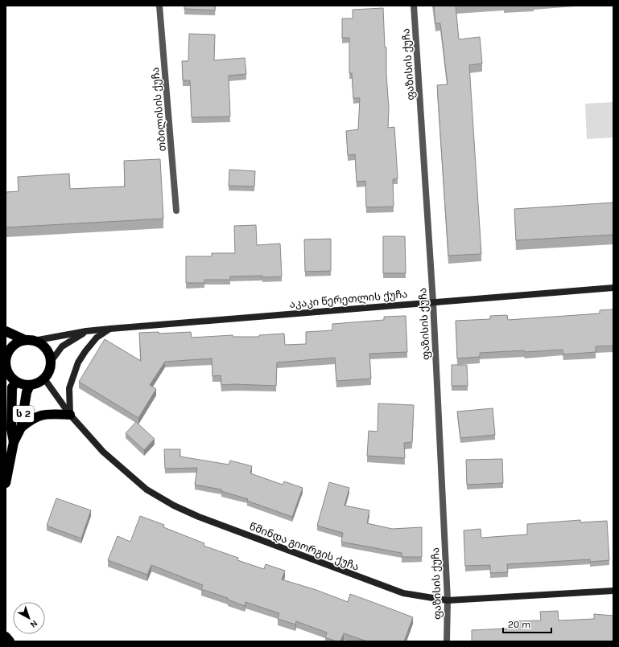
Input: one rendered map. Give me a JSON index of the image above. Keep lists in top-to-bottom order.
{
  "streets": {
    "highway": ["ს 2"],
    "main road": ["აკაკი წერეთლის ქუჩა", "წმინდა გიორგის ქუჩა"],
    "street": ["ფაზისის ქუჩა", "თბილისის ქუჩა"]
  },
  "crossings": [
    ["ფაზისის ქუჩა", "აკაკი წერეთლის ქუჩა"],
    ["ფაზისის ქუჩა", "წმინდა გიორგის ქუჩა"],
    ["აკაკი წერეთლის ქუჩა", "ს 2"],
    ["აკაკი წერეთლის ქუჩა", "წმინდა გიორგის ქუჩა"],
    ["ს 2", "წმინდა გიორგის ქუჩა"]
  ],
  "scale_bar": "20 m",
  "north": "bottom right"
}
